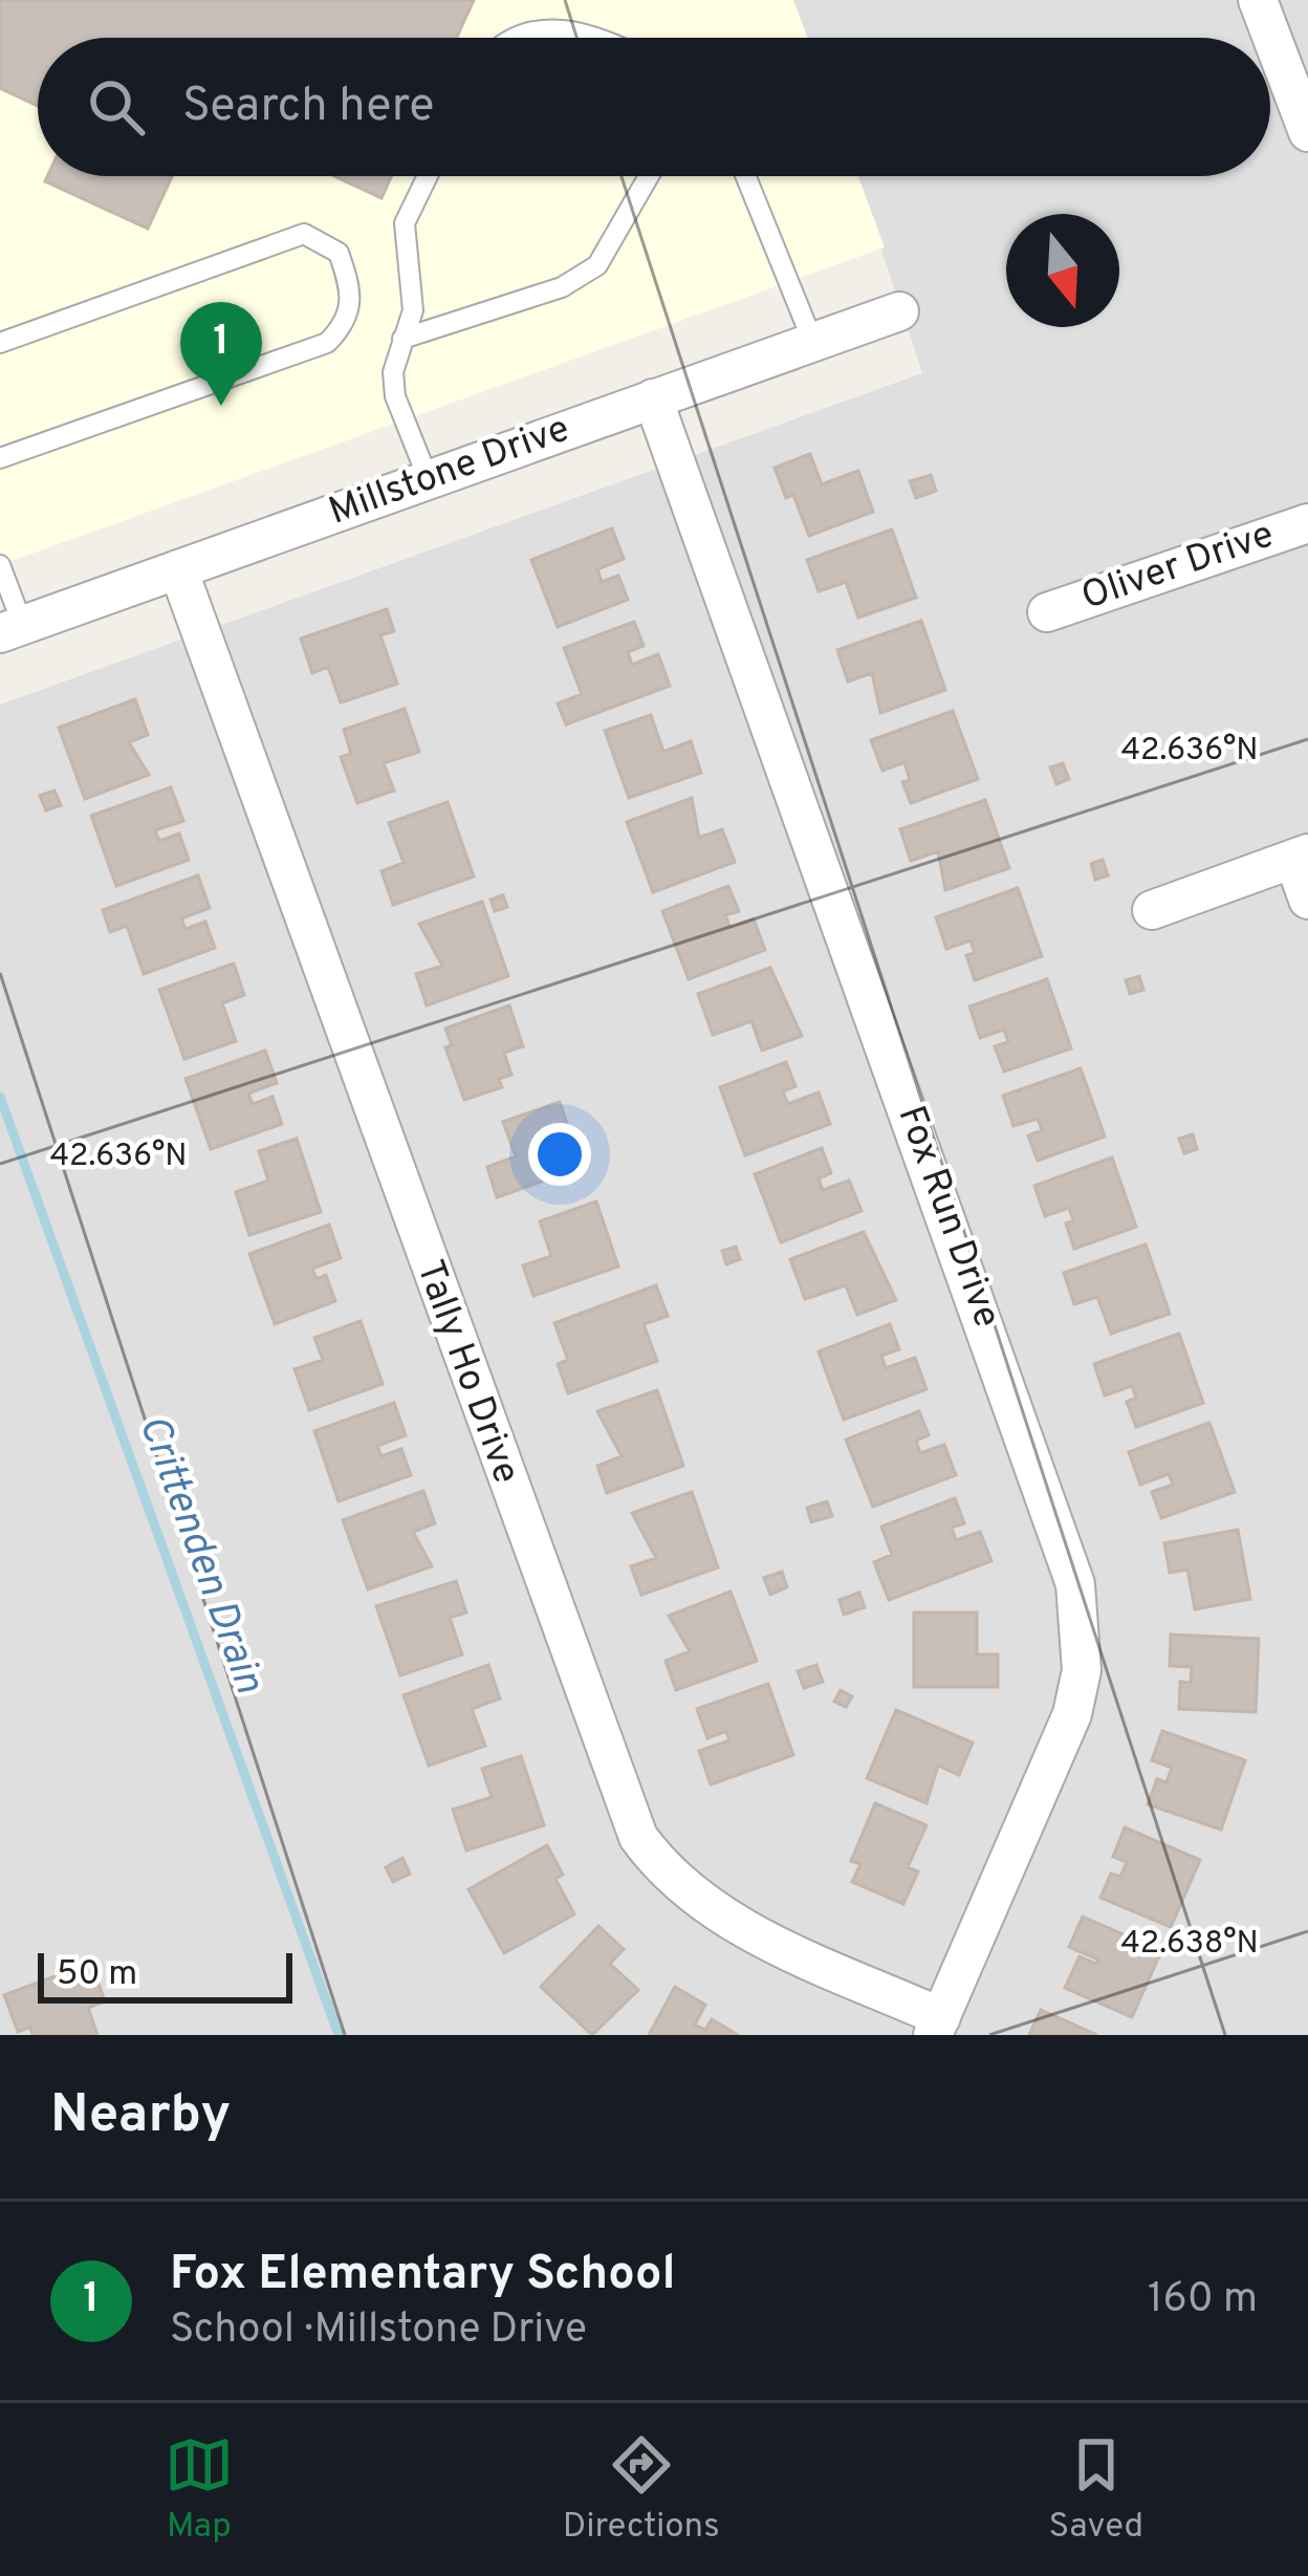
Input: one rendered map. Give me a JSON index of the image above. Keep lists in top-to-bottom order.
{
  "streets": {
    "street": [
      "Millstone Drive",
      "Oliver Drive",
      "Fox Run Drive",
      "Tally Ho Drive"
    ]
  },
  "crossings": [
    ["Millstone Drive", "Fox Run Drive"],
    ["Millstone Drive", "Tally Ho Drive"],
    ["Fox Run Drive", "Tally Ho Drive"]
  ],
  "water": ["Crittenden Drain"],
  "scale_bar": "50 m",
  "north": "bottom",
  "page": {
    "search": "Search here",
    "pins": "1",
    "scale": "50 m",
    "heading": "Nearby",
    "list": [
      {
        "mark": "1",
        "name": "Fox Elementary School",
        "note": "School · Millstone Drive",
        "value": "160 m"
      }
    ],
    "nav": ["Map", "Directions", "Saved"]
  },
  "coordinates": ["42.636°N", "42.638°N"]
}
